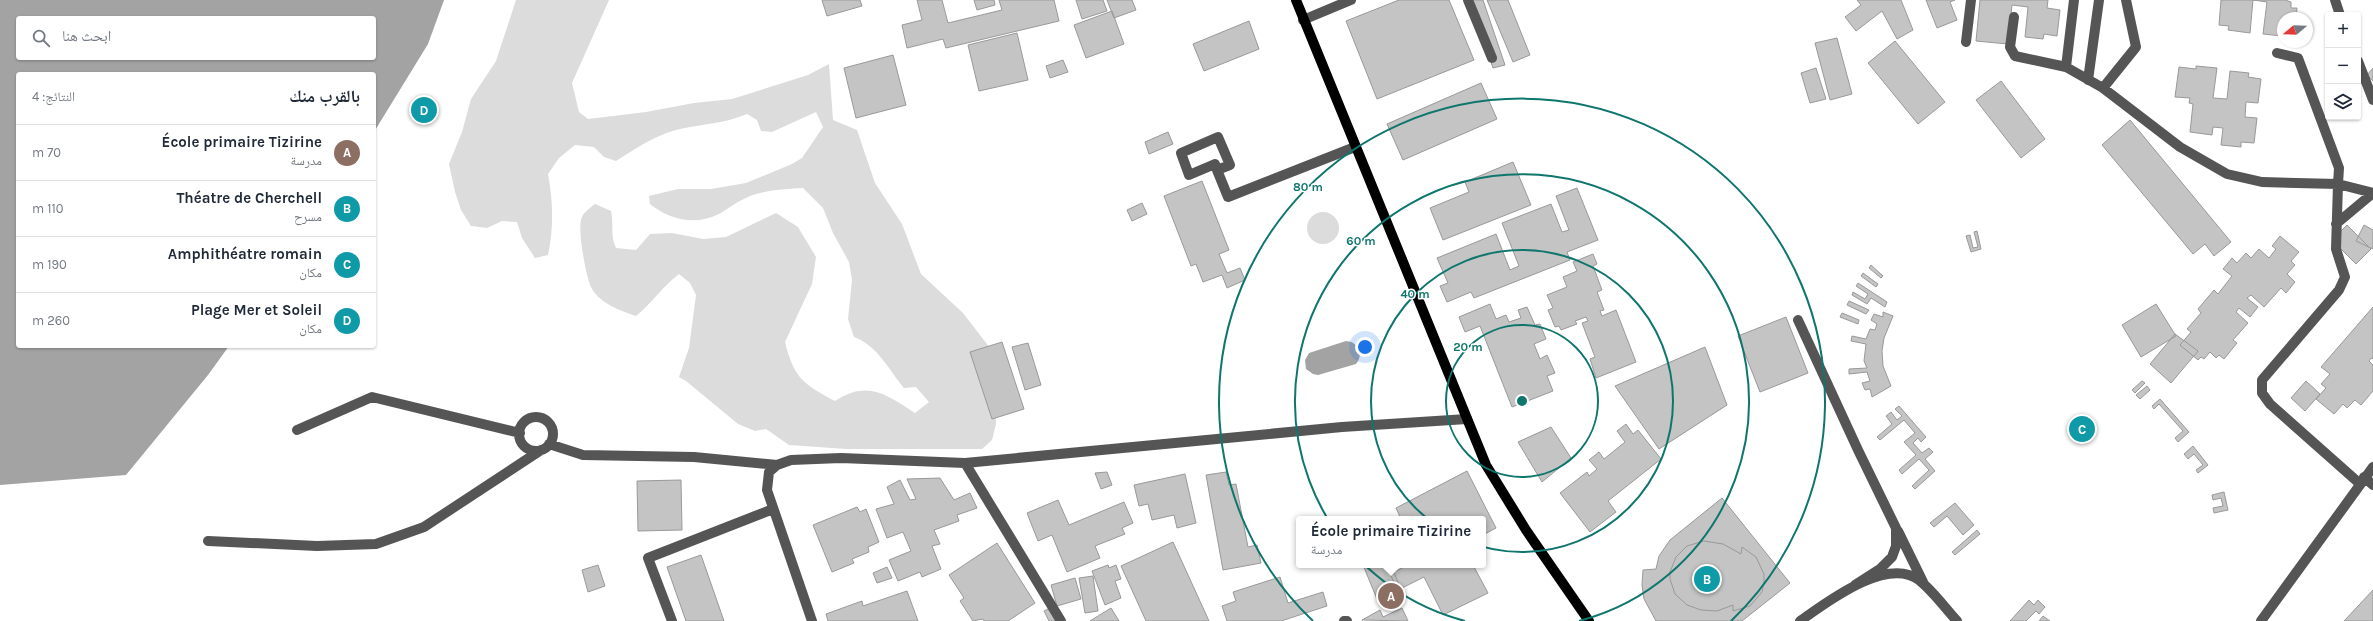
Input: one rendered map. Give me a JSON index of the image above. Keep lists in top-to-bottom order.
{
  "north": "left",
  "page": {
    "map_buttons": ["+", "−"],
    "search": "ابحث هنا",
    "heading": ["بالقرب منك", "النتائج: 4"],
    "pins": [
      "D",
      "C",
      "B",
      "A"
    ],
    "list": [
      {
        "mark": "A",
        "name": "École primaire Tizirine",
        "note": "مدرسة",
        "value": "70 m"
      },
      {
        "mark": "B",
        "name": "Théatre de Cherchell",
        "note": "مسرح",
        "value": "110 m"
      },
      {
        "mark": "C",
        "name": "Amphithéatre romain",
        "note": "مكان",
        "value": "190 m"
      },
      {
        "mark": "D",
        "name": "Plage Mer et Soleil",
        "note": "مكان",
        "value": "260 m"
      }
    ],
    "popup": ["École primaire Tizirine", "مدرسة"]
  },
  "rings": [
    "80 m",
    "60 m",
    "40 m",
    "20 m"
  ]
}
